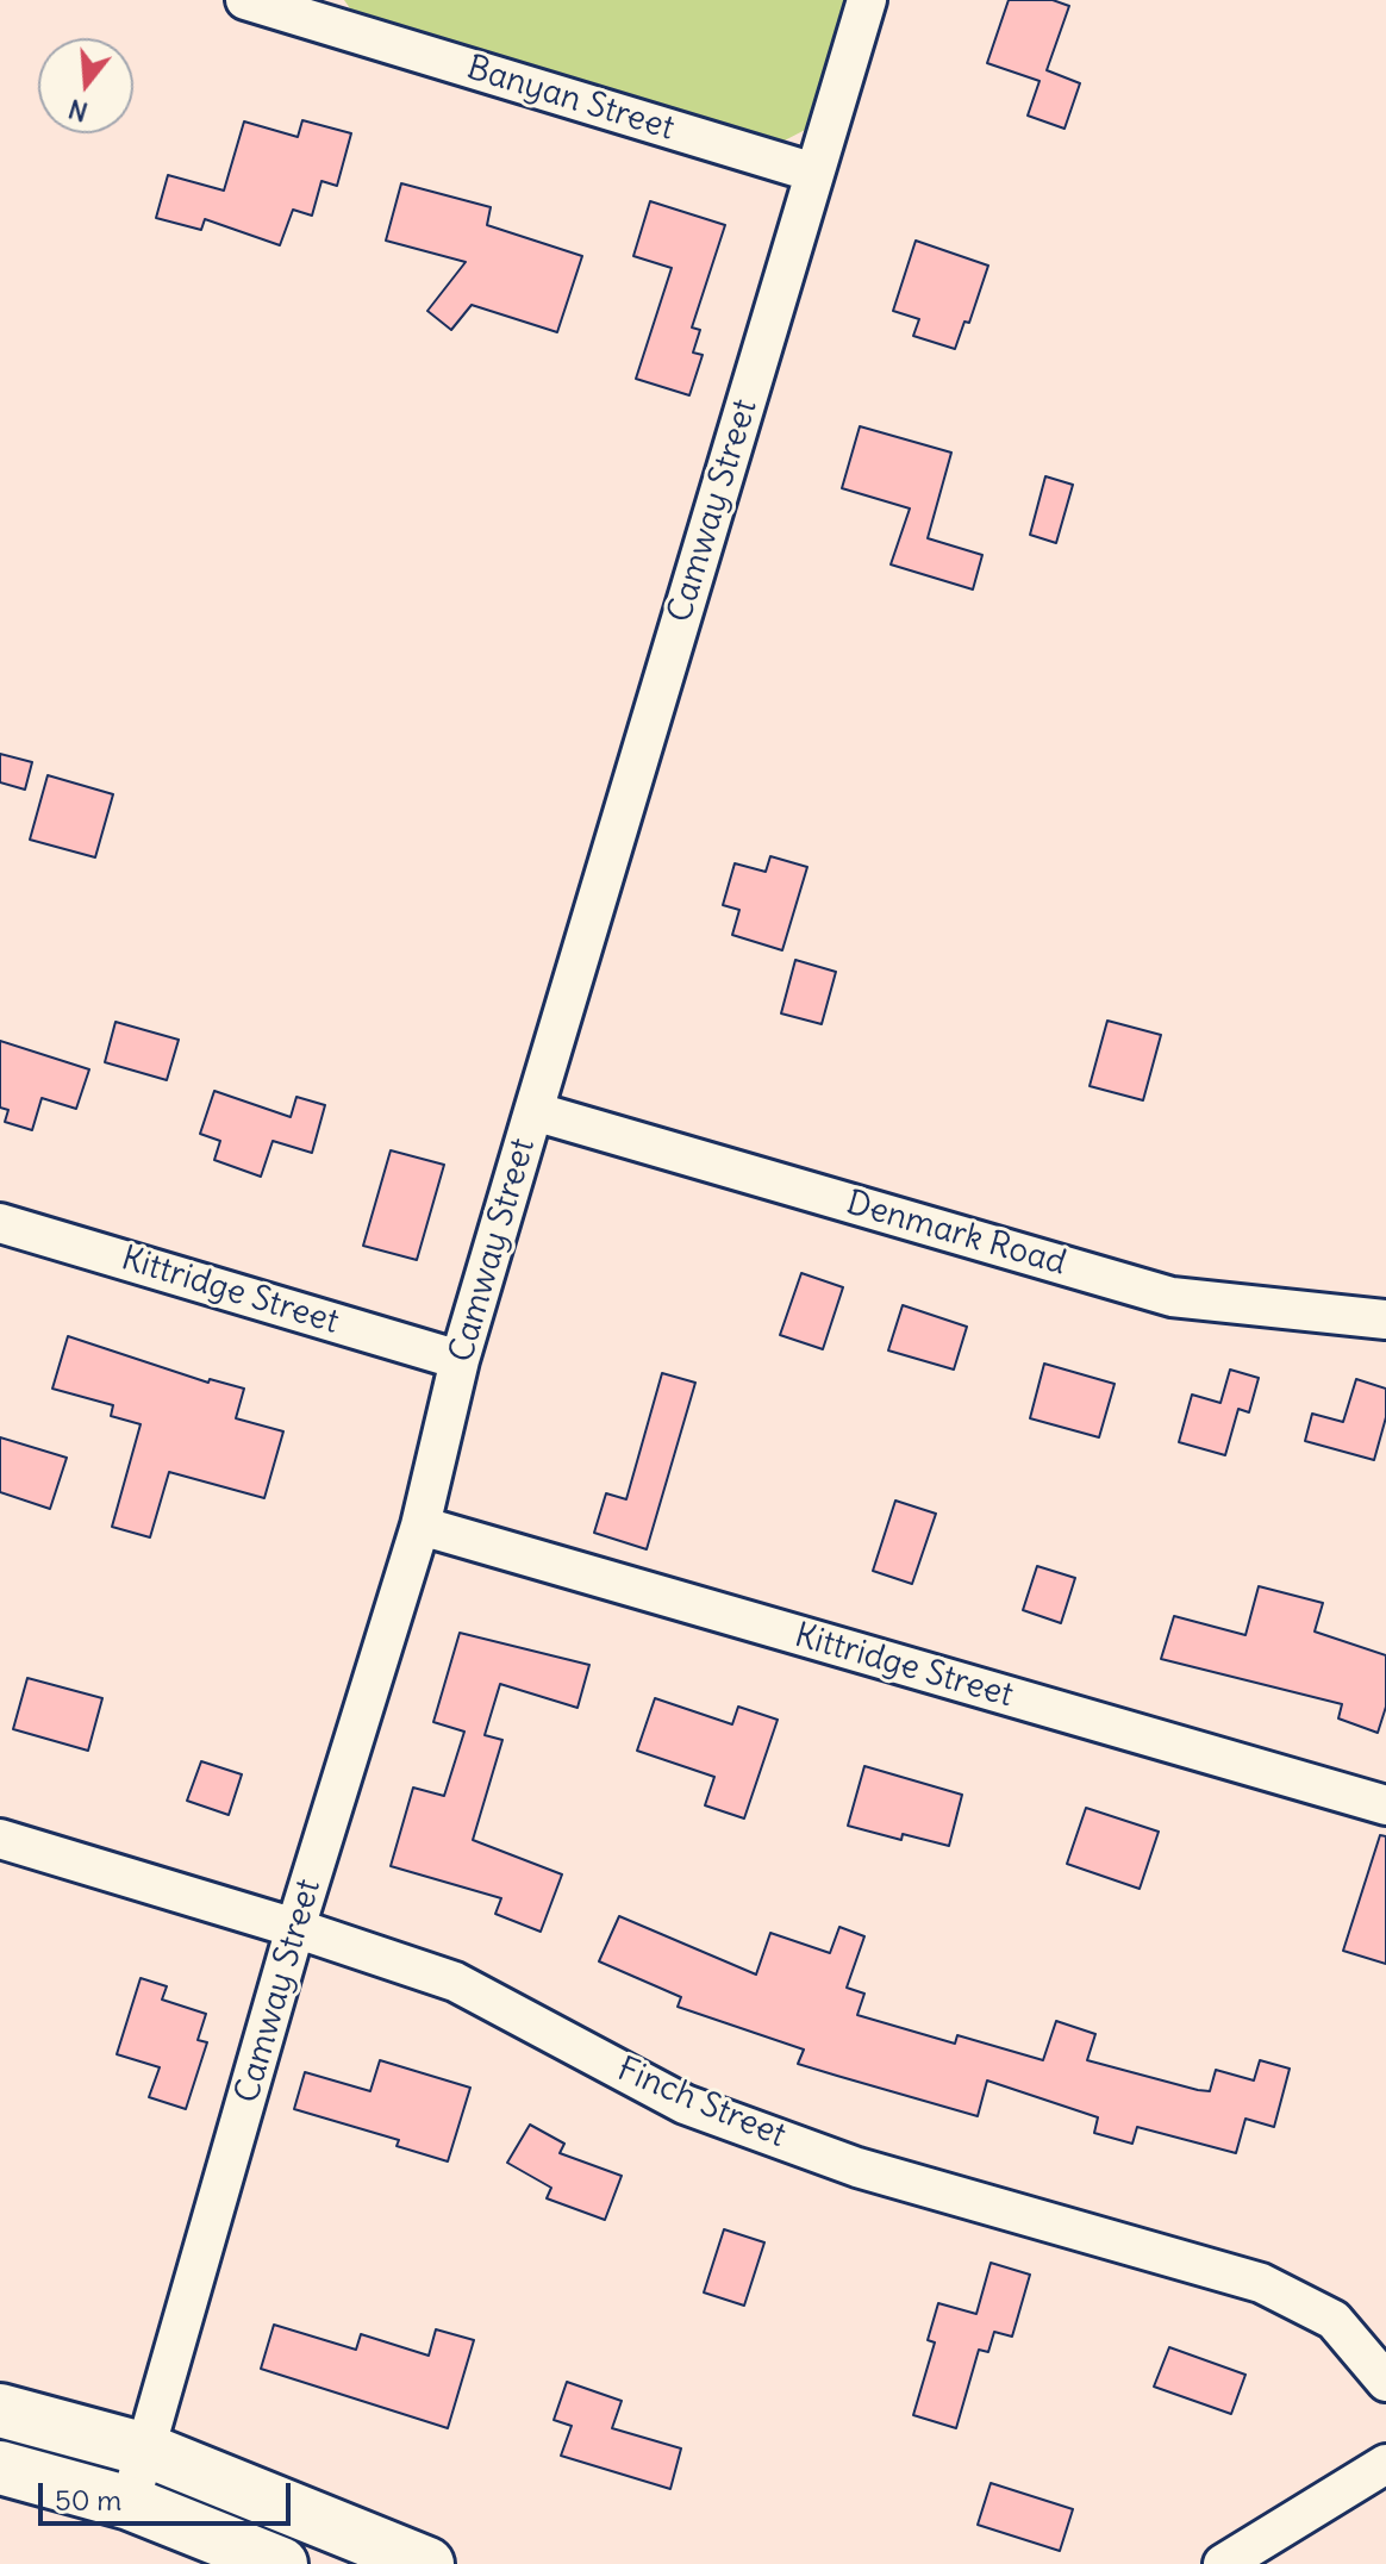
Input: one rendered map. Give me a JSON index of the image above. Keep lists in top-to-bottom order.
{
  "streets": {
    "street": [
      "Banyan Street",
      "Camway Street",
      "Denmark Road",
      "Kittridge Street",
      "Finch Street"
    ]
  },
  "crossings": [
    ["Banyan Street", "Camway Street"],
    ["Camway Street", "Denmark Road"],
    ["Camway Street", "Kittridge Street"],
    ["Camway Street", "Finch Street"]
  ],
  "scale_bar": "50 m",
  "north": "bottom"
}
